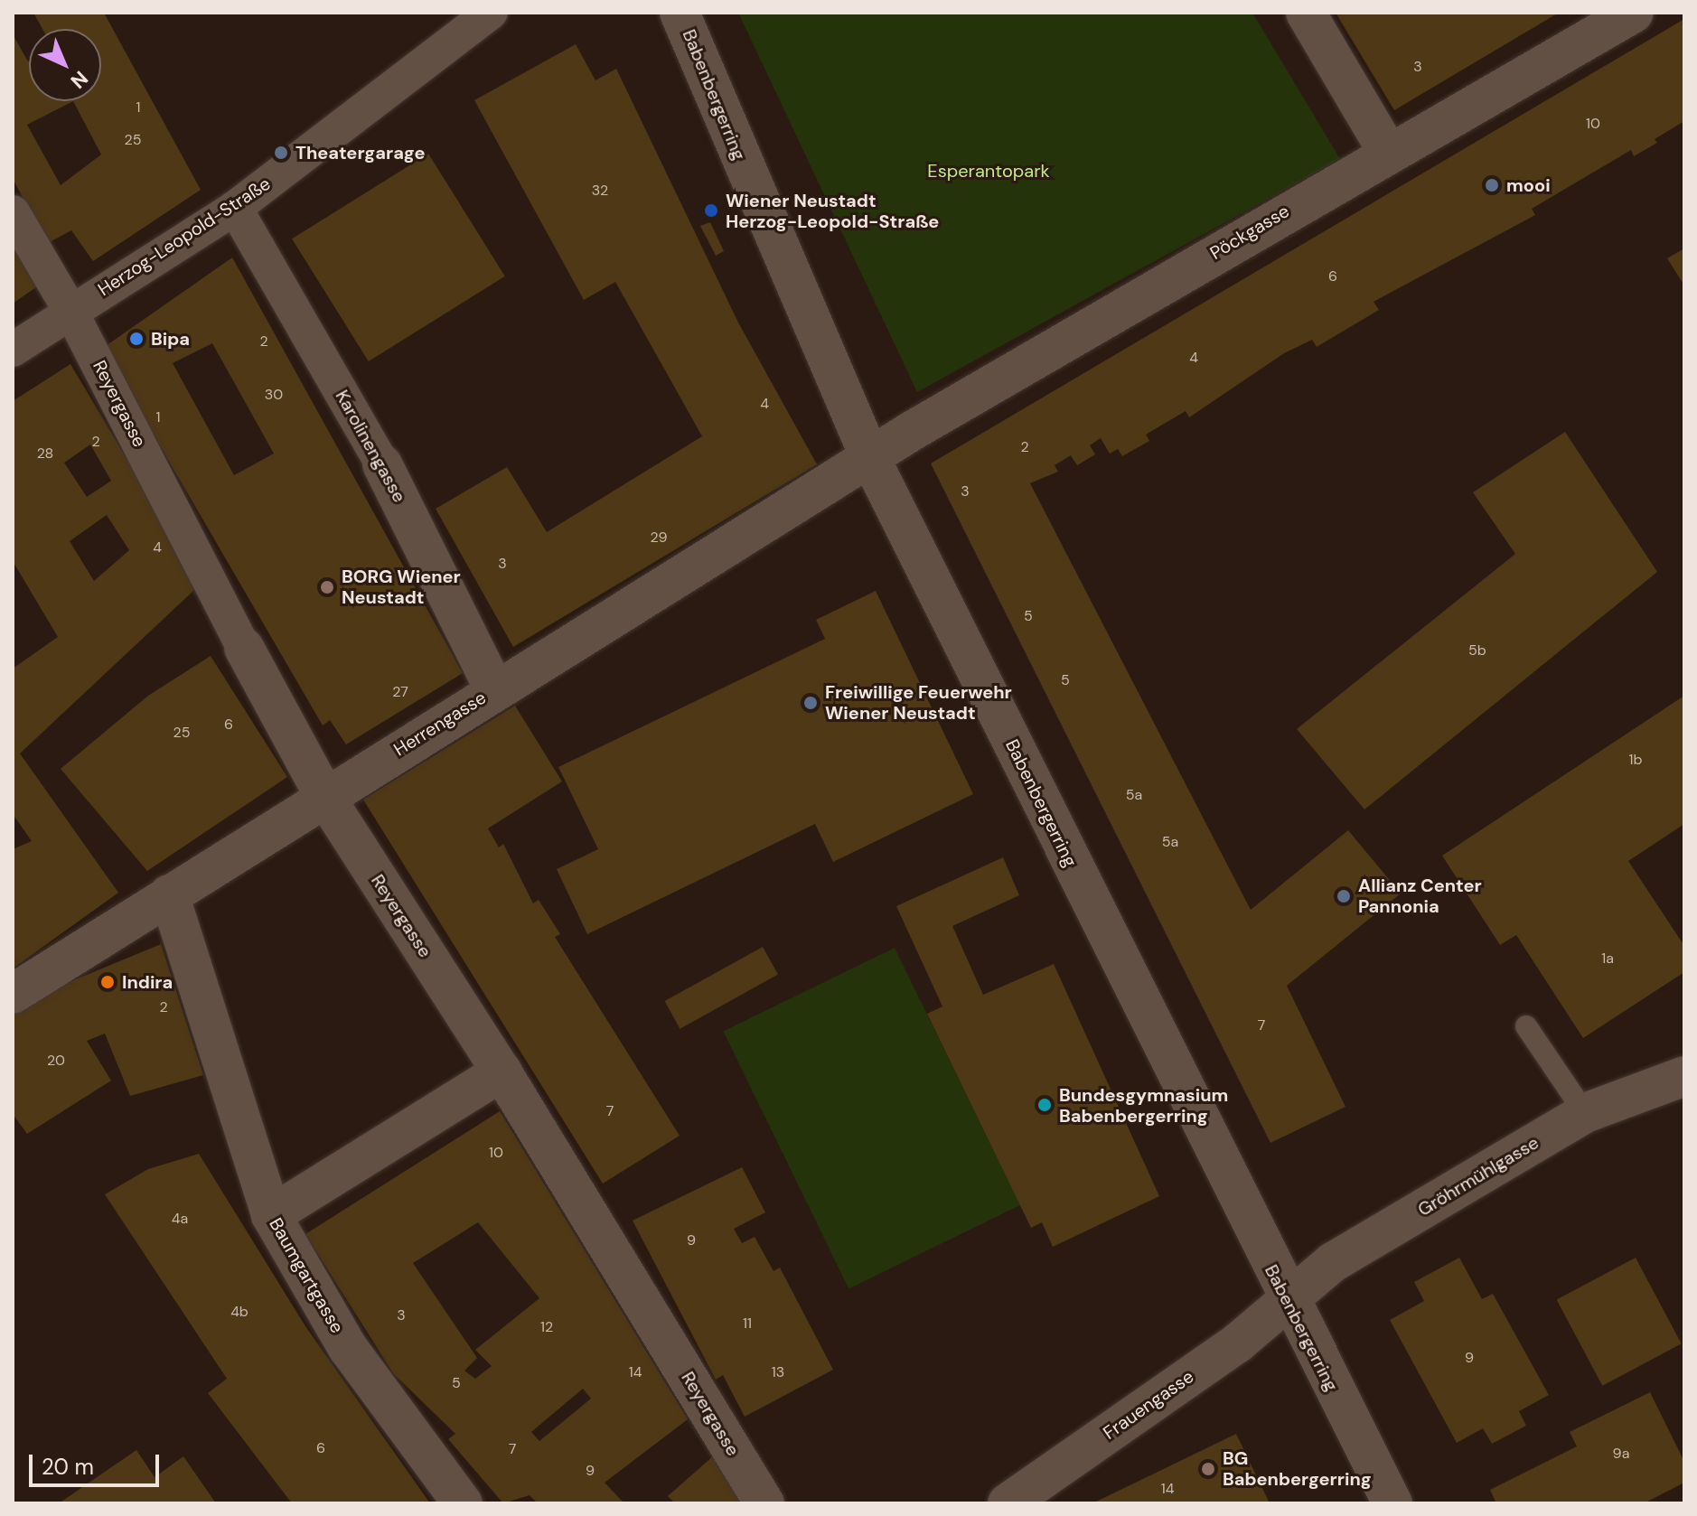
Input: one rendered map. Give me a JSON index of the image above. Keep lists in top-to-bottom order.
{
  "streets": {
    "street": [
      "Babenbergerring",
      "Pöckgasse",
      "Herzog-Leopold-Straße",
      "Reyergasse",
      "Karolinengasse",
      "Herrengasse",
      "Gröhrmühlgasse",
      "Baumgartgasse",
      "Frauengasse"
    ]
  },
  "crossings": [
    ["Babenbergerring", "Pöckgasse"],
    ["Babenbergerring", "Herrengasse"],
    ["Babenbergerring", "Gröhrmühlgasse"],
    ["Babenbergerring", "Frauengasse"],
    ["Pöckgasse", "Herrengasse"],
    ["Herzog-Leopold-Straße", "Reyergasse"],
    ["Herzog-Leopold-Straße", "Karolinengasse"],
    ["Reyergasse", "Herrengasse"],
    ["Karolinengasse", "Herrengasse"],
    ["Herrengasse", "Baumgartgasse"],
    ["Gröhrmühlgasse", "Frauengasse"]
  ],
  "parks": ["Esperantopark"],
  "places": [
    "Theatergarage",
    "mooi",
    "Wiener Neustadt Herzog-Leopold-Straße",
    "Bipa",
    "BORG Wiener Neustadt",
    "Freiwillige Feuerwehr Wiener Neustadt",
    "Allianz Center Pannonia",
    "Indira",
    "Bundesgymnasium Babenbergerring",
    "BG Babenbergerring"
  ],
  "house_numbers": [
    "3",
    "1",
    "10",
    "25",
    "32",
    "6",
    "2",
    "4",
    "30",
    "4",
    "1",
    "2",
    "2",
    "28",
    "3",
    "29",
    "4",
    "3",
    "5",
    "5b",
    "5",
    "27",
    "6",
    "25",
    "1b",
    "5a",
    "5a",
    "1a",
    "2",
    "7",
    "20",
    "7",
    "10",
    "4a",
    "9",
    "4b",
    "3",
    "11",
    "12",
    "9",
    "14",
    "13",
    "5",
    "6",
    "7",
    "9a",
    "9",
    "14"
  ],
  "scale_bar": "20 m",
  "north": "bottom right"
}
